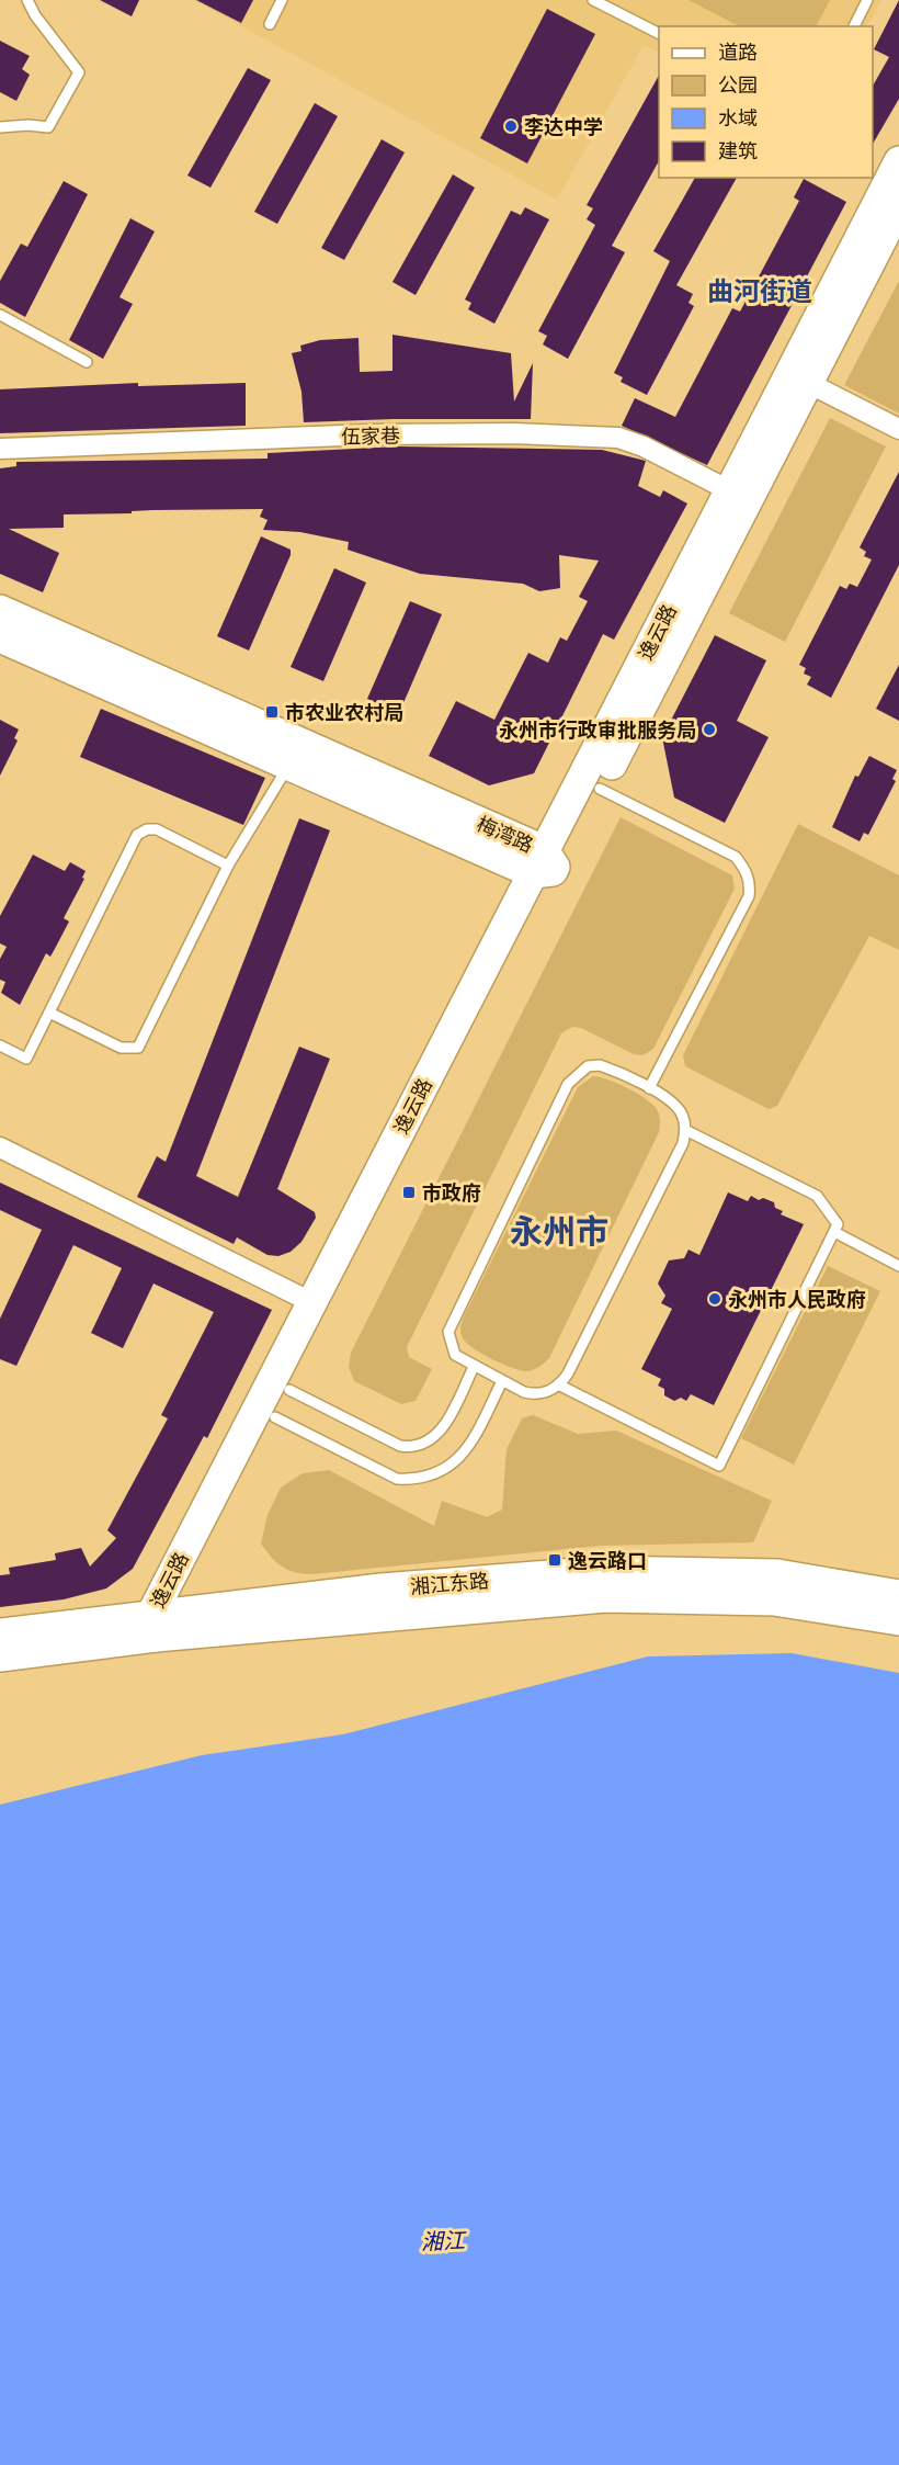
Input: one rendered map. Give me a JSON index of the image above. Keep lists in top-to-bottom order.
{
  "streets": {
    "street": [
      "伍家巷",
      "逸云路",
      "梅湾路",
      "湘江东路"
    ]
  },
  "crossings": [
    ["伍家巷", "逸云路"],
    ["逸云路", "梅湾路"],
    ["逸云路", "湘江东路"]
  ],
  "districts": ["曲河街道", "永州市"],
  "water": ["湘江"],
  "places": {
    "other": ["李达中学", "永州市行政审批服务局", "永州市人民政府"],
    "transit": ["市农业农村局", "市政府", "逸云路口"]
  },
  "legend": [
    "道路",
    "公园",
    "水域",
    "建筑"
  ]
}
